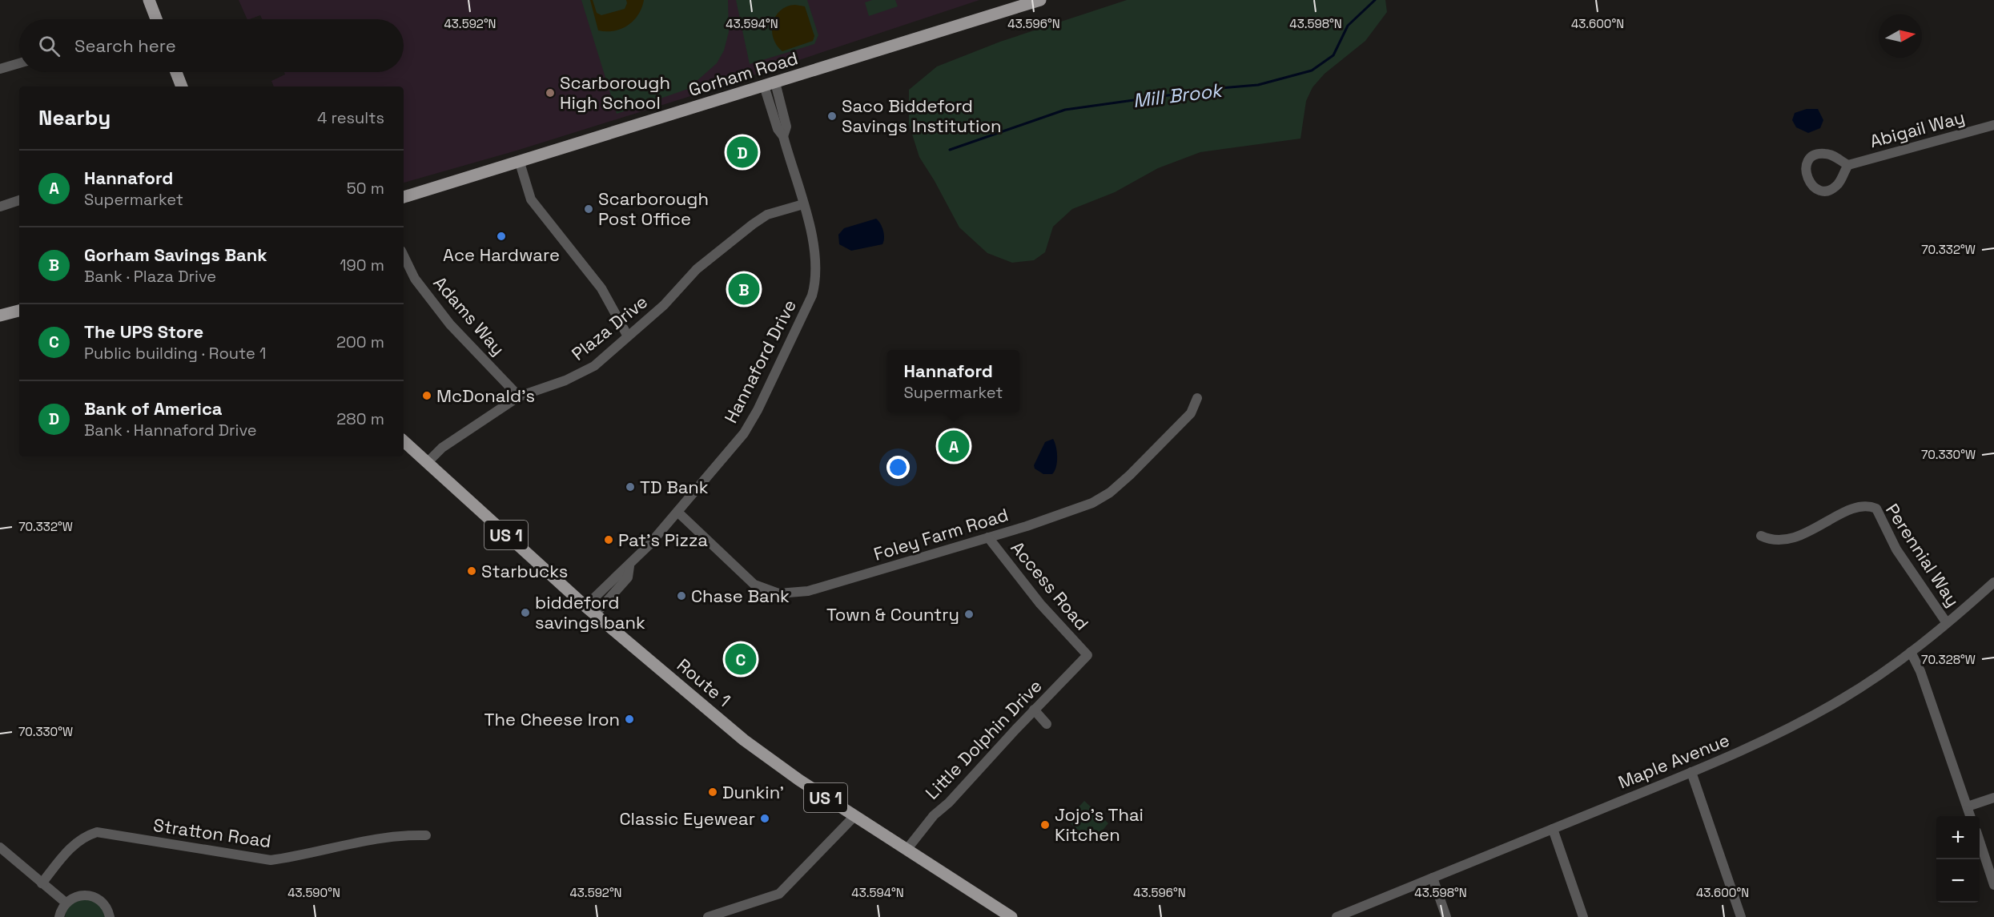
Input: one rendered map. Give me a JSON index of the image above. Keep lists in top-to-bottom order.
{
  "streets": {
    "main road": ["Gorham Road", "US 1", "Route 1"],
    "street": [
      "Abigail Way",
      "Adams Way",
      "Plaza Drive",
      "Hannaford Drive",
      "Foley Farm Road",
      "Perennial Way",
      "Access Road",
      "Little Dolphin Drive",
      "Maple Avenue",
      "Stratton Road"
    ]
  },
  "crossings": [
    ["Gorham Road", "Hannaford Drive"],
    ["Adams Way", "Plaza Drive"],
    ["Plaza Drive", "Hannaford Drive"],
    ["Plaza Drive", "Route 1"],
    ["Hannaford Drive", "Foley Farm Road"],
    ["Hannaford Drive", "Route 1"],
    ["Foley Farm Road", "Access Road"],
    ["Perennial Way", "Maple Avenue"],
    ["Access Road", "Little Dolphin Drive"],
    ["Route 1", "Little Dolphin Drive"]
  ],
  "water": ["Mill Brook"],
  "places": [
    "Scarborough High School",
    "Saco Biddeford Savings Institution",
    "Scarborough Post Office",
    "Ace Hardware",
    "McDonald's",
    "TD Bank",
    "Pat's Pizza",
    "Starbucks",
    "Chase Bank",
    "biddeford savings bank",
    "Town & Country",
    "The Cheese Iron",
    "Dunkin'",
    "Classic Eyewear",
    "Jojo's Thai Kitchen"
  ],
  "north": "right",
  "page": {
    "search": "Search here",
    "heading": ["Nearby", "4 results"],
    "pins": [
      "D",
      "B",
      "A",
      "C"
    ],
    "list": [
      {
        "mark": "A",
        "name": "Hannaford",
        "note": "Supermarket",
        "value": "50 m"
      },
      {
        "mark": "B",
        "name": "Gorham Savings Bank",
        "note": "Bank · Plaza Drive",
        "value": "190 m"
      },
      {
        "mark": "C",
        "name": "The UPS Store",
        "note": "Public building · Route 1",
        "value": "200 m"
      },
      {
        "mark": "D",
        "name": "Bank of America",
        "note": "Bank · Hannaford Drive",
        "value": "280 m"
      }
    ],
    "popup": ["Hannaford", "Supermarket"],
    "map_buttons": ["+", "−"]
  },
  "coordinates": [
    "43.592°N",
    "43.594°N",
    "43.596°N",
    "43.598°N",
    "43.600°N",
    "70.332°W",
    "70.330°W",
    "70.328°W",
    "43.590°N"
  ]
}
